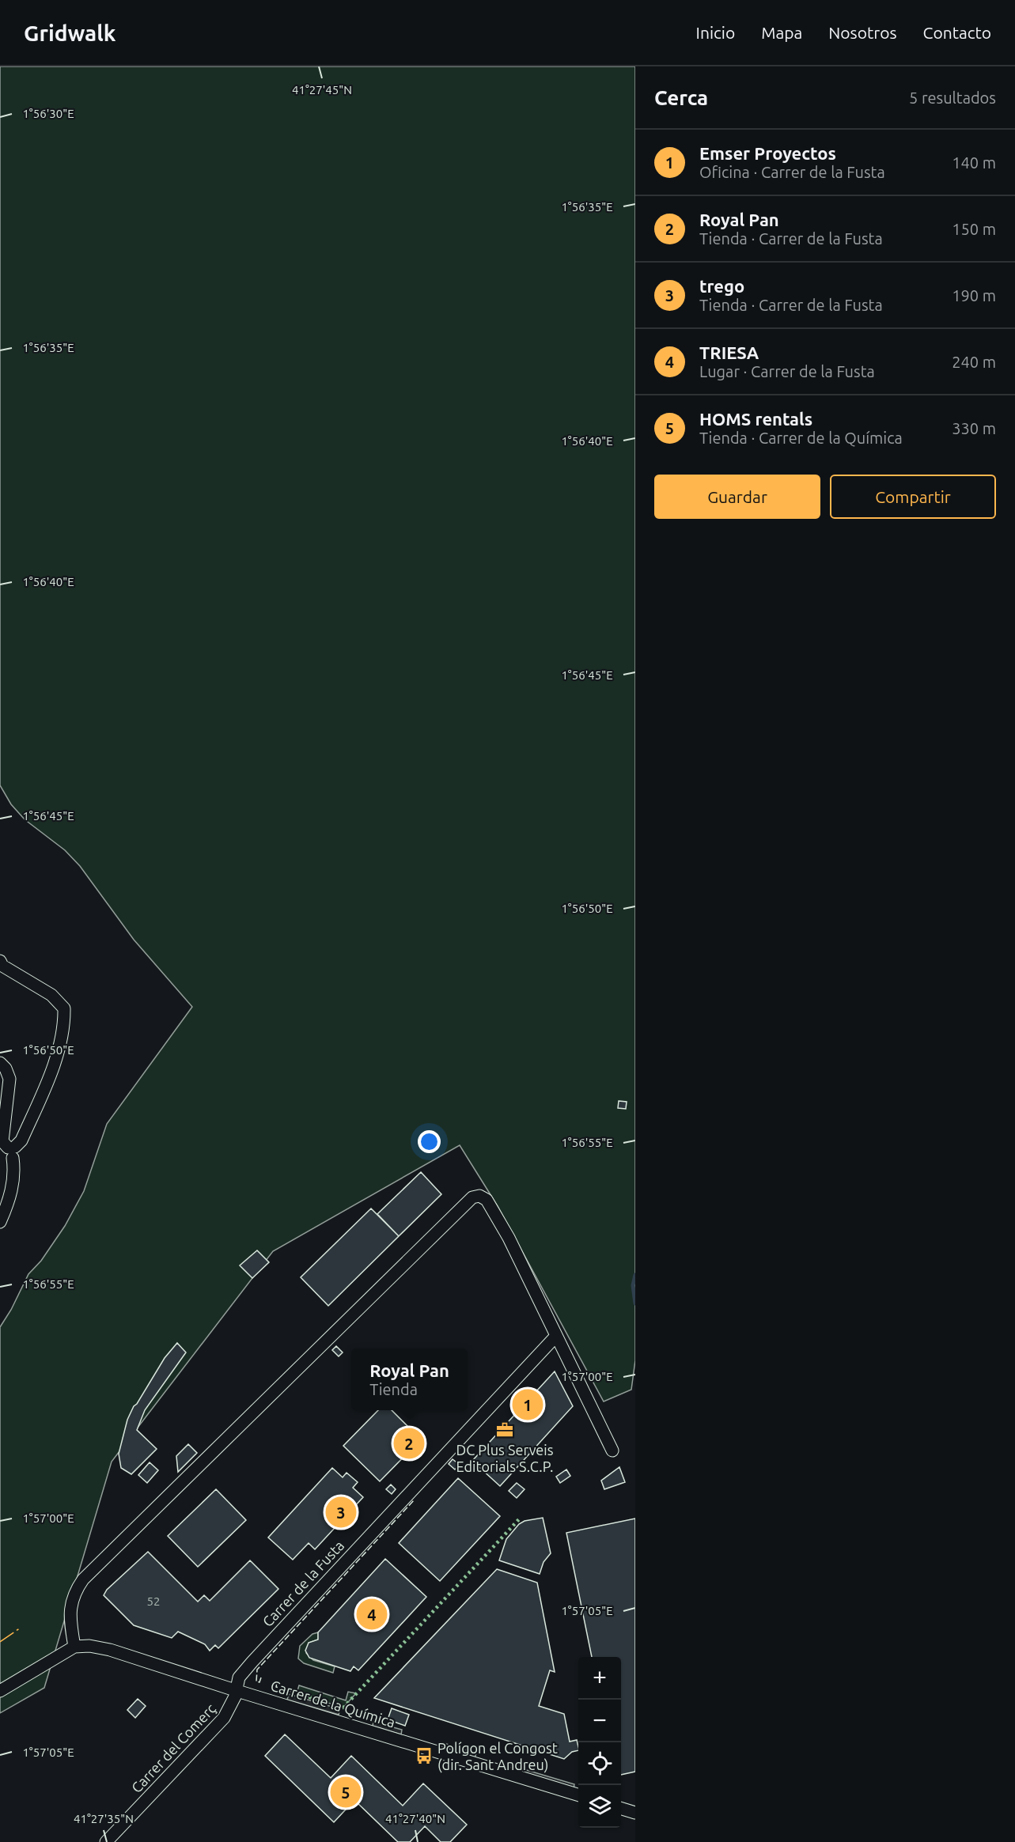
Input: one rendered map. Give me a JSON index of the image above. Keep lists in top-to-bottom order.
{
  "streets": {
    "street": ["Carrer de la Fusta", "Carrer de la Química", "Carrer del Comerç"]
  },
  "crossings": [
    ["Carrer de la Fusta", "Carrer de la Química"],
    ["Carrer de la Fusta", "Carrer del Comerç"],
    ["Carrer de la Química", "Carrer del Comerç"]
  ],
  "places": {
    "office": ["DC Plus Serveis Editorials S.C.P."],
    "bus stop": ["Polígon el Congost (dir. Sant Andreu)"]
  },
  "house_numbers": ["52"],
  "page": {
    "header": "Gridwalk",
    "nav": [
      "Inicio",
      "Mapa",
      "Nosotros",
      "Contacto"
    ],
    "heading": ["Cerca", "5 resultados"],
    "list": [
      {
        "mark": "1",
        "name": "Emser Proyectos",
        "note": "Oficina · Carrer de la Fusta",
        "value": "140 m"
      },
      {
        "mark": "2",
        "name": "Royal Pan",
        "note": "Tienda · Carrer de la Fusta",
        "value": "150 m"
      },
      {
        "mark": "3",
        "name": "trego",
        "note": "Tienda · Carrer de la Fusta",
        "value": "190 m"
      },
      {
        "mark": "4",
        "name": "TRIESA",
        "note": "Lugar · Carrer de la Fusta",
        "value": "240 m"
      },
      {
        "mark": "5",
        "name": "HOMS rentals",
        "note": "Tienda · Carrer de la Química",
        "value": "330 m"
      }
    ],
    "buttons": ["Guardar", "Compartir"],
    "popup": ["Royal Pan", "Tienda"],
    "pins": [
      "1",
      "2",
      "3",
      "4",
      "5"
    ],
    "map_buttons": ["+", "−"]
  },
  "coordinates": [
    "41°27'45\"N",
    "1°56'30\"E",
    "1°56'35\"E",
    "1°56'40\"E",
    "1°56'45\"E",
    "1°56'50\"E",
    "1°56'55\"E",
    "1°57'00\"E",
    "1°57'05\"E",
    "41°27'35\"N",
    "41°27'40\"N"
  ]
}
